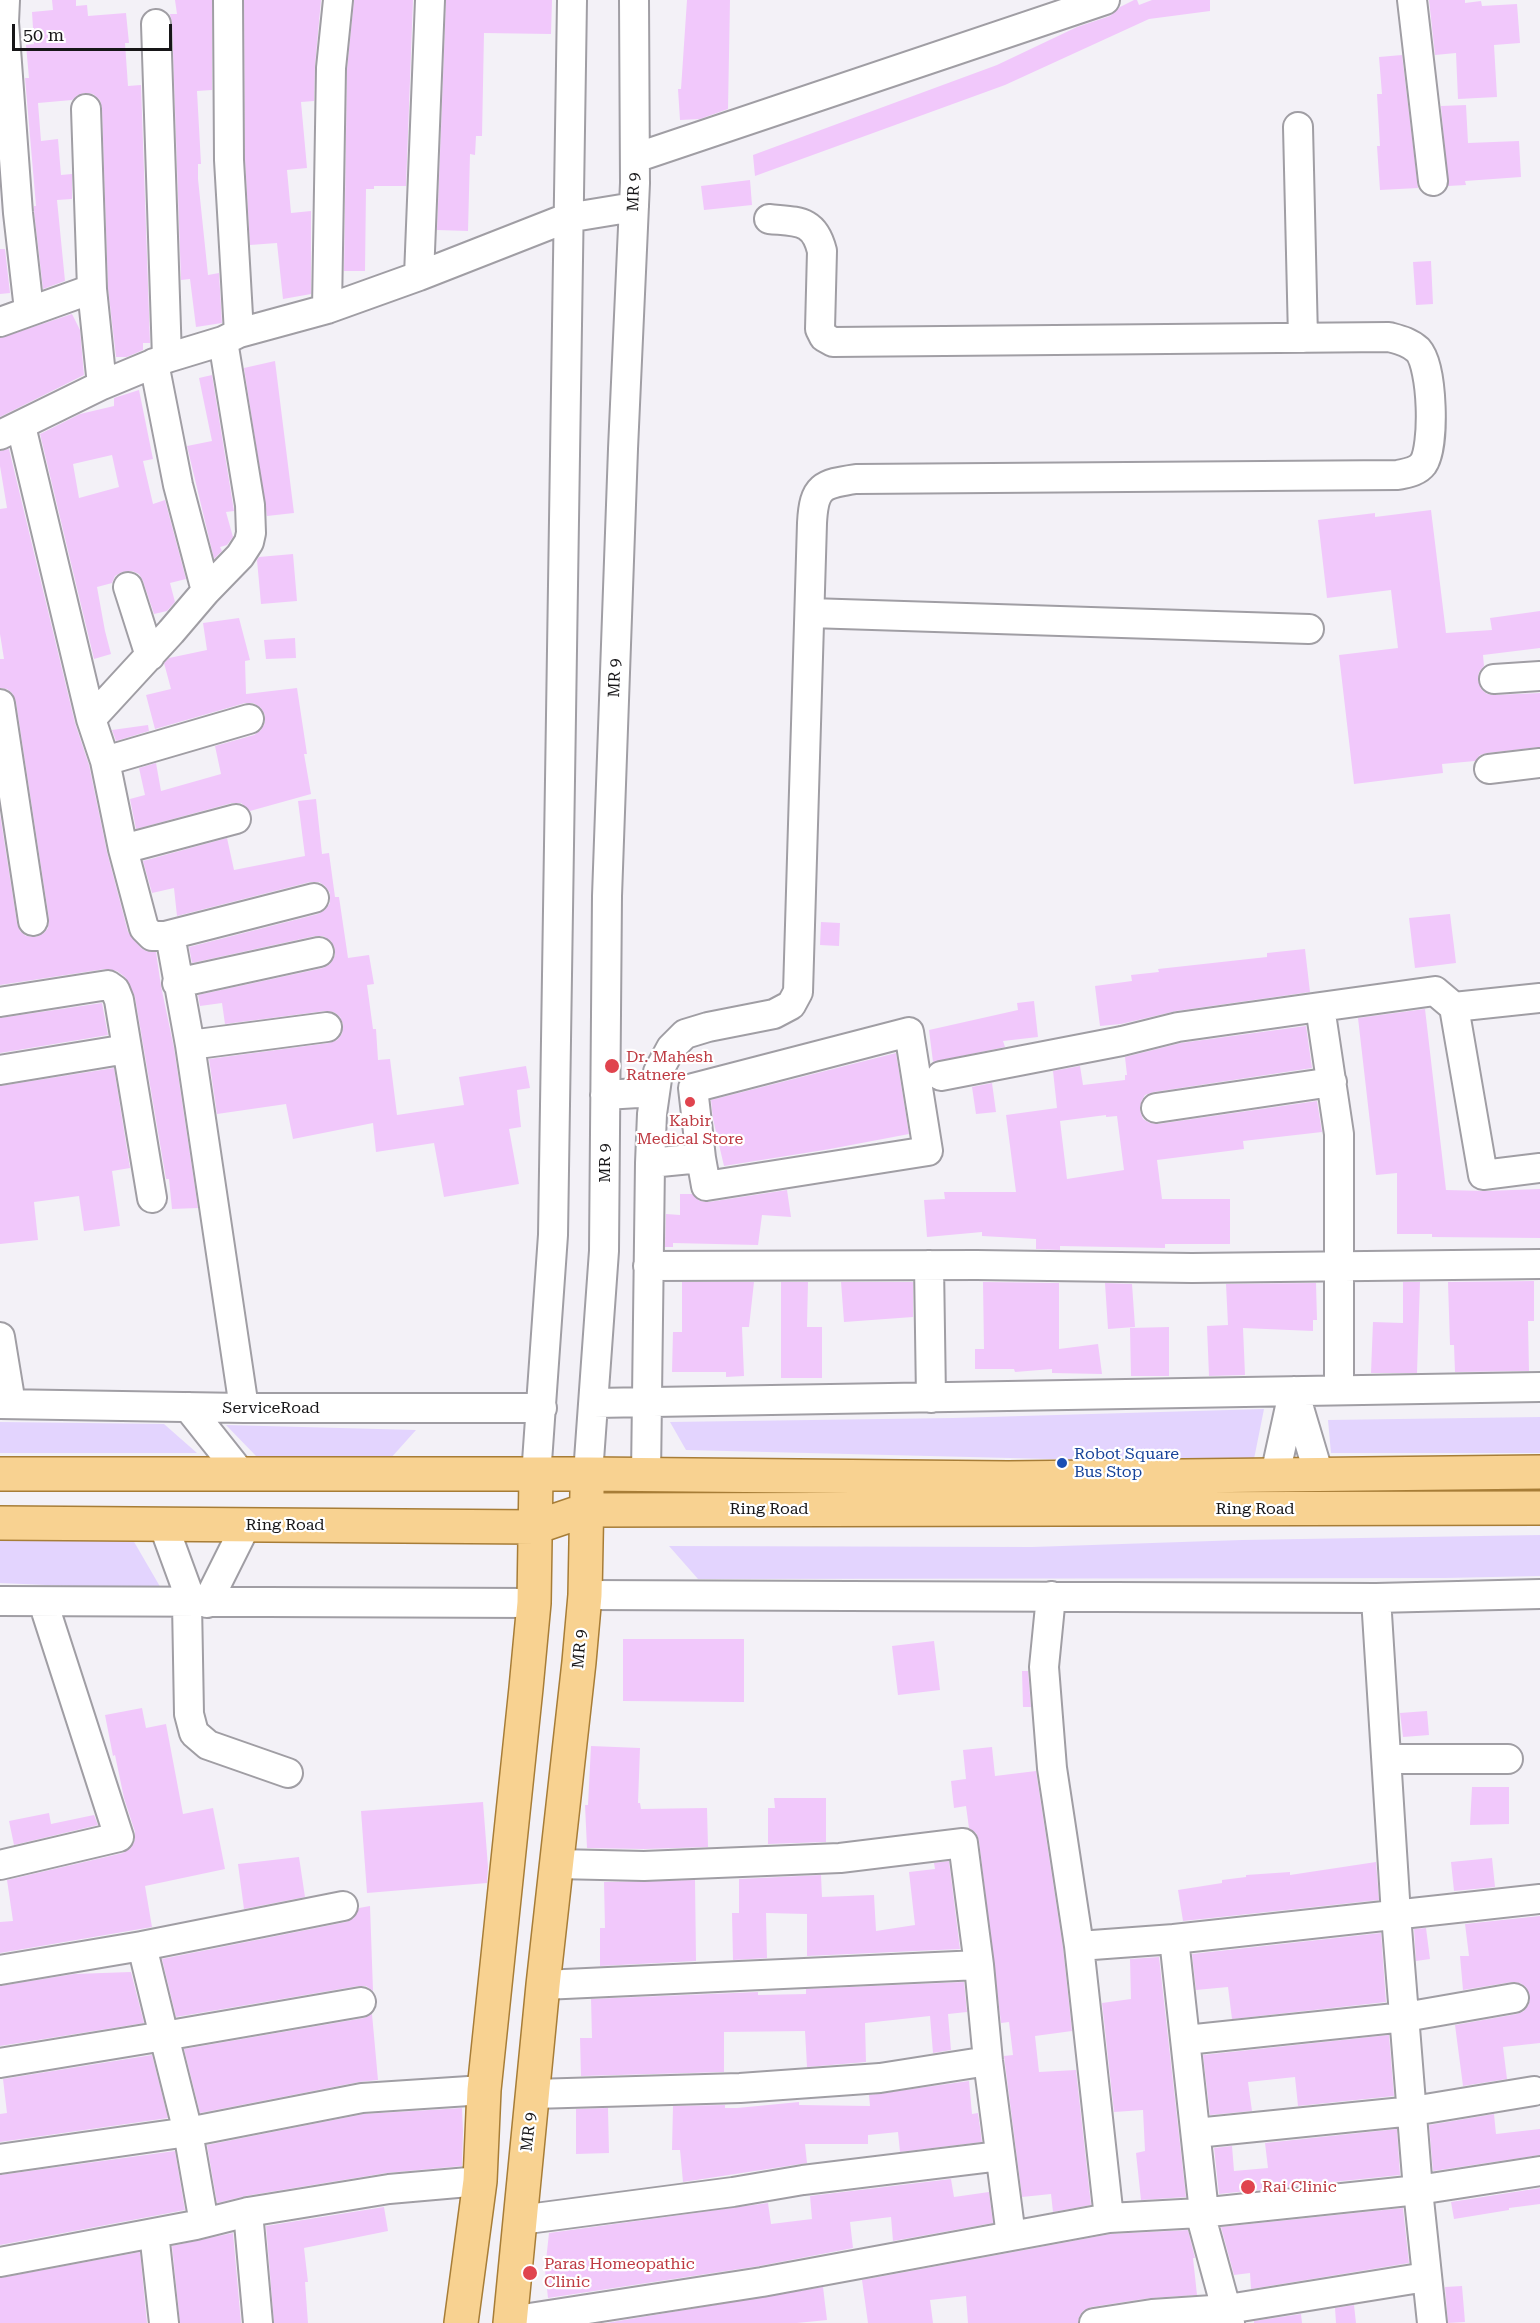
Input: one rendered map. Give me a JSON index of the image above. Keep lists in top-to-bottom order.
{
  "streets": {
    "main road": ["MR 9", "Ring Road"],
    "street": ["ServiceRoad"]
  },
  "crossings": [
    ["MR 9", "Ring Road"]
  ],
  "places": [
    "Dr. Mahesh Ratnere",
    "Kabir Medical Store",
    "Robot Square Bus Stop",
    "Rai Clinic",
    "Paras Homeopathic Clinic"
  ],
  "scale_bar": "50 m"
}
